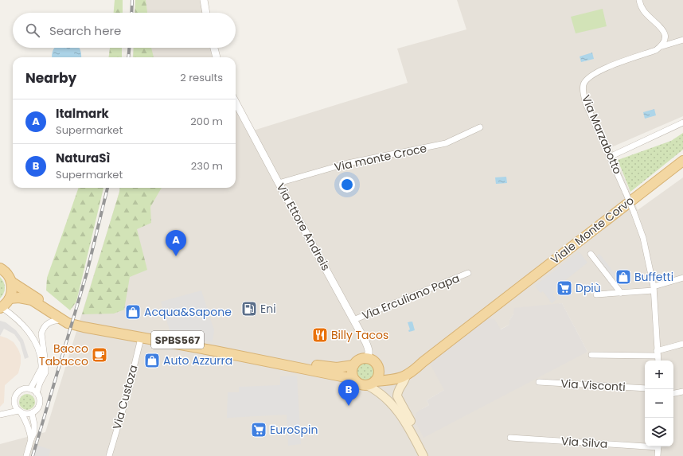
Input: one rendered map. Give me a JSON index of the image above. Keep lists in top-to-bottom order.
{
  "streets": {
    "main road": ["Viale Monte Corvo", "SPBS567"],
    "street": [
      "Via Marzabotto",
      "Via monte Croce",
      "Via Ettore Andreis",
      "Via Erculiano Papa",
      "Via Visconti",
      "Via Custoza",
      "Via Silva"
    ]
  },
  "crossings": [
    ["Via monte Croce", "Via Ettore Andreis"],
    ["Via Ettore Andreis", "Via Erculiano Papa"],
    ["Via Ettore Andreis", "SPBS567"],
    ["SPBS567", "Via Custoza"]
  ],
  "places": {
    "shop": ["Buffetti", "Acqua&Sapone", "Auto Azzurra"],
    "supermarket": ["Dpiù", "EuroSpin"],
    "fuel station": ["Eni"],
    "restaurant": ["Billy Tacos"],
    "cafe": ["Bacco Tabacco"]
  },
  "page": {
    "search": "Search here",
    "heading": ["Nearby", "2 results"],
    "list": [
      {
        "mark": "A",
        "name": "Italmark",
        "note": "Supermarket",
        "value": "200 m"
      },
      {
        "mark": "B",
        "name": "NaturaSì",
        "note": "Supermarket",
        "value": "230 m"
      }
    ],
    "pins": ["A", "B"],
    "map_buttons": ["+", "−"]
  }
}
